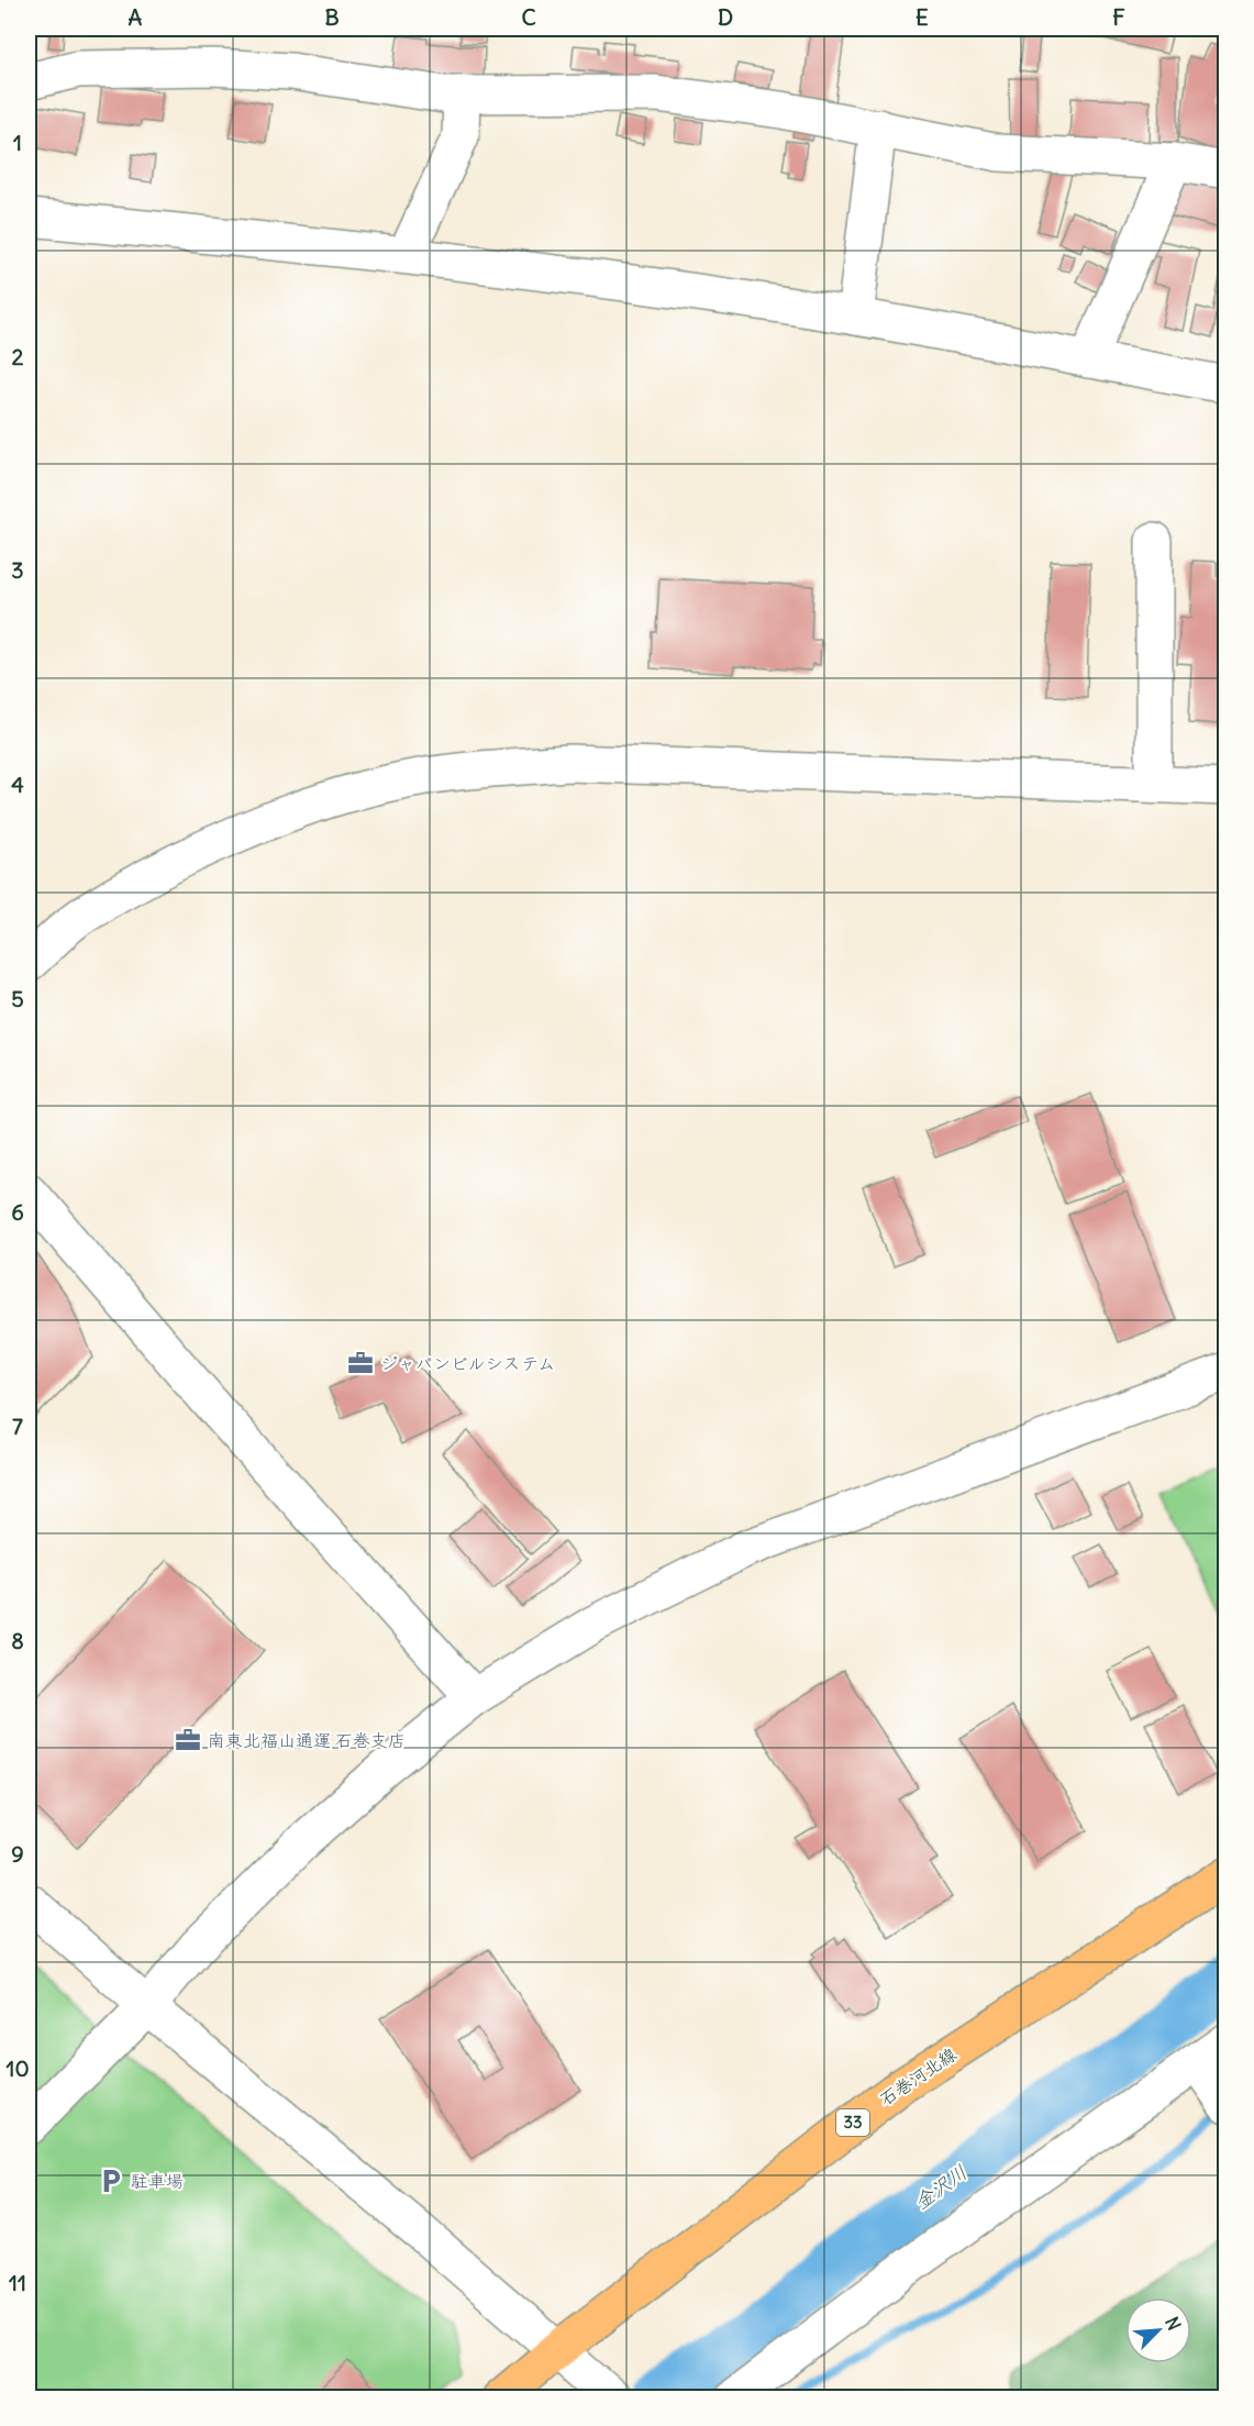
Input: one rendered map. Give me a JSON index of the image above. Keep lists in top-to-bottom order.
{
  "streets": {
    "main road": ["石巻河北線", "33"]
  },
  "water": ["金沢川"],
  "places": {
    "office": ["ジャパンビルシステム", "南東北福山通運 石巻支店"],
    "parking": ["駐車場"]
  },
  "north": "top right",
  "grid": {
    "columns": [
      "A",
      "B",
      "C",
      "D",
      "E",
      "F"
    ],
    "rows": [
      "1",
      "2",
      "3",
      "4",
      "5",
      "6",
      "7",
      "8",
      "9",
      "10",
      "11"
    ]
  }
}
